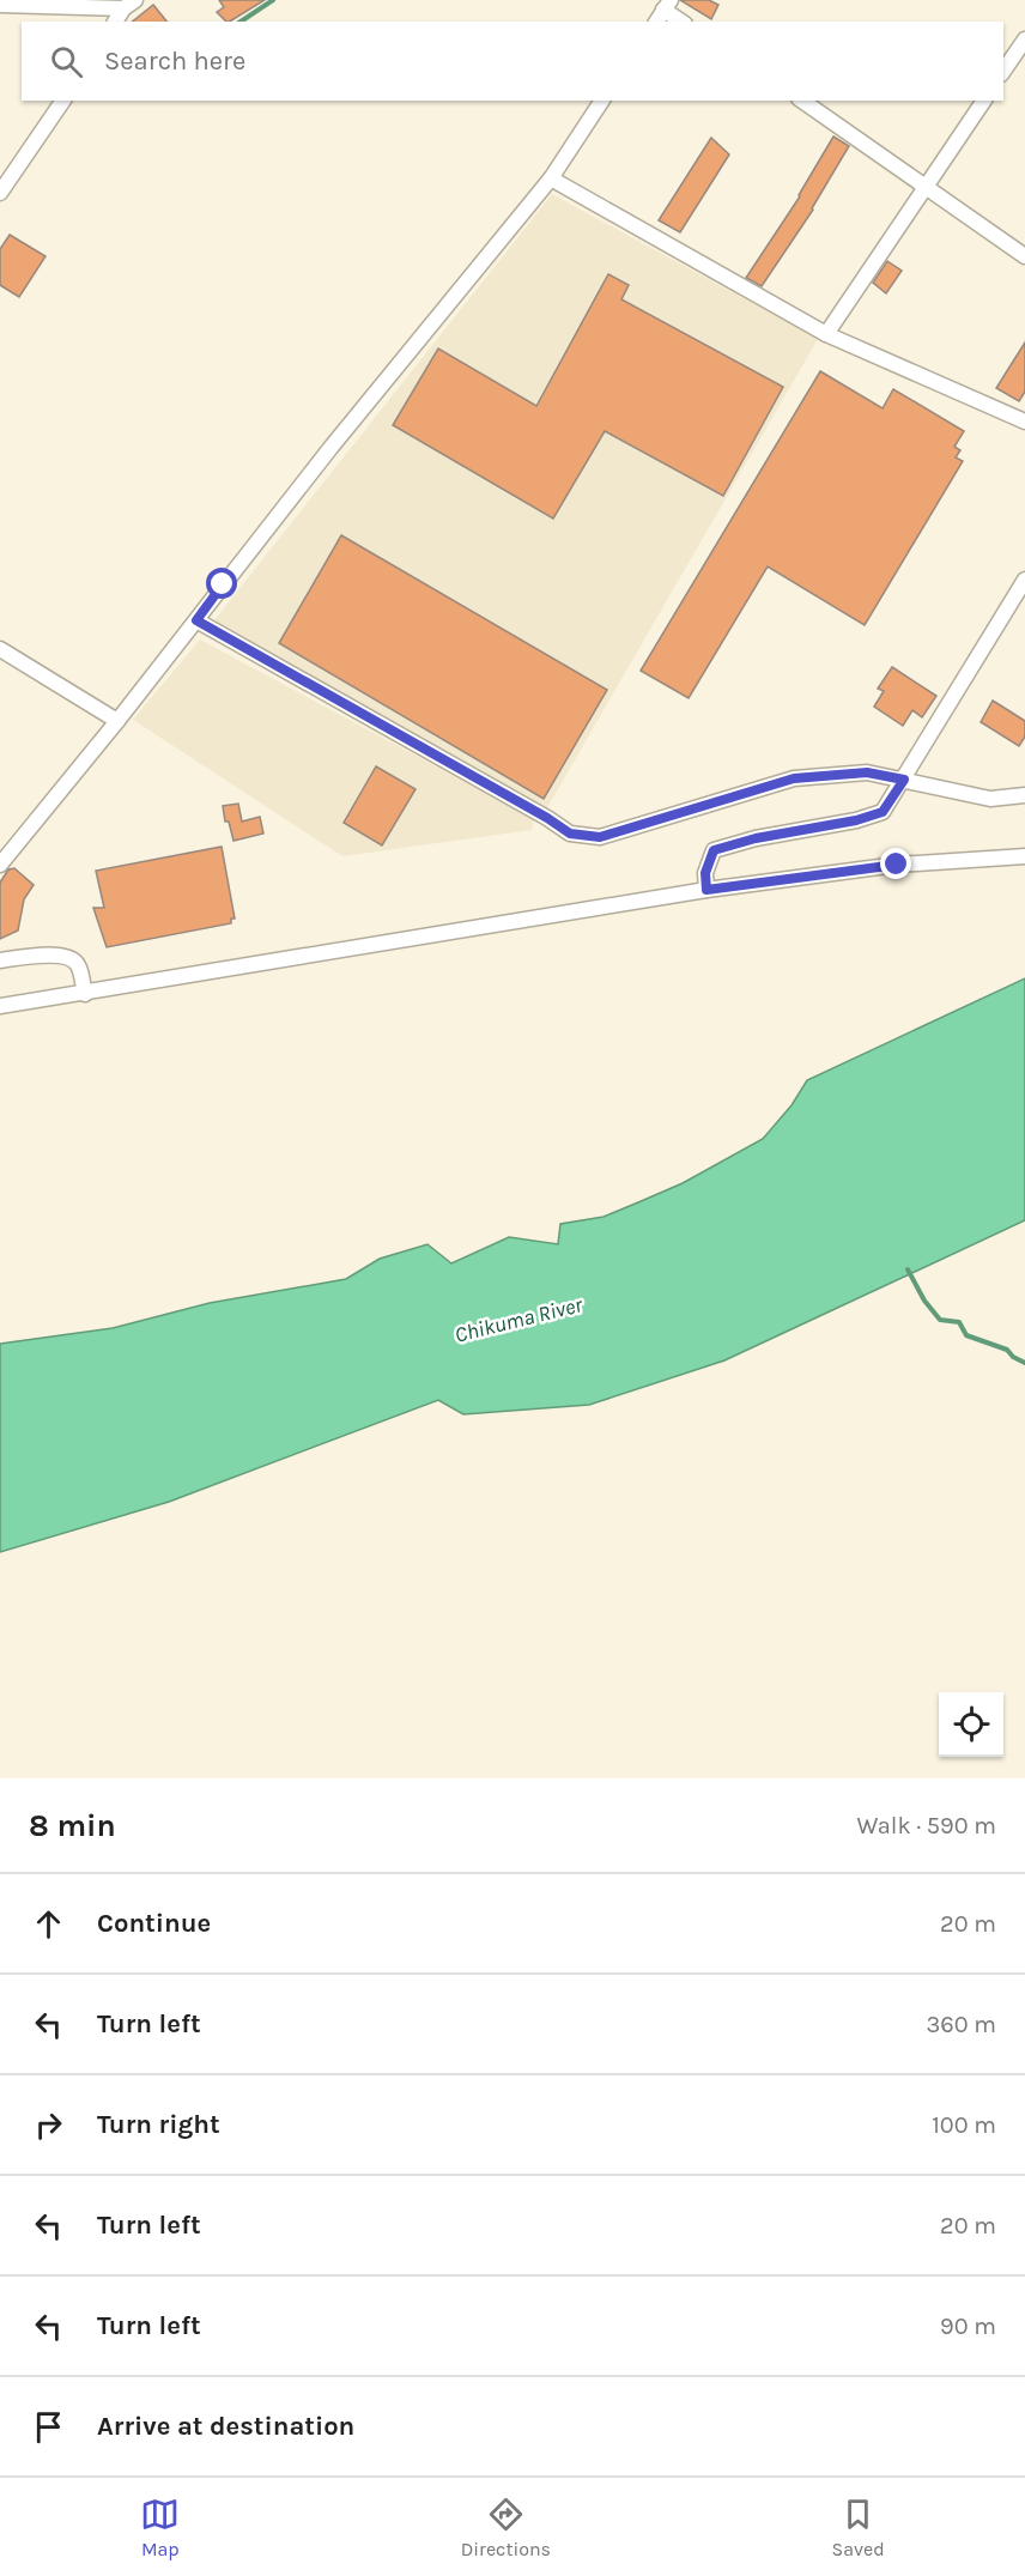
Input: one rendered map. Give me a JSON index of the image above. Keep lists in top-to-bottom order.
{
  "water": ["Chikuma River"],
  "page": {
    "search": "Search here",
    "heading": ["8 min", "Walk · 590 m"],
    "list": [
      ["Continue", "20 m"],
      ["Turn left", "360 m"],
      ["Turn right", "100 m"],
      ["Turn left", "20 m"],
      ["Turn left", "90 m"],
      "Arrive at destination"
    ],
    "nav": ["Map", "Directions", "Saved"]
  }
}
